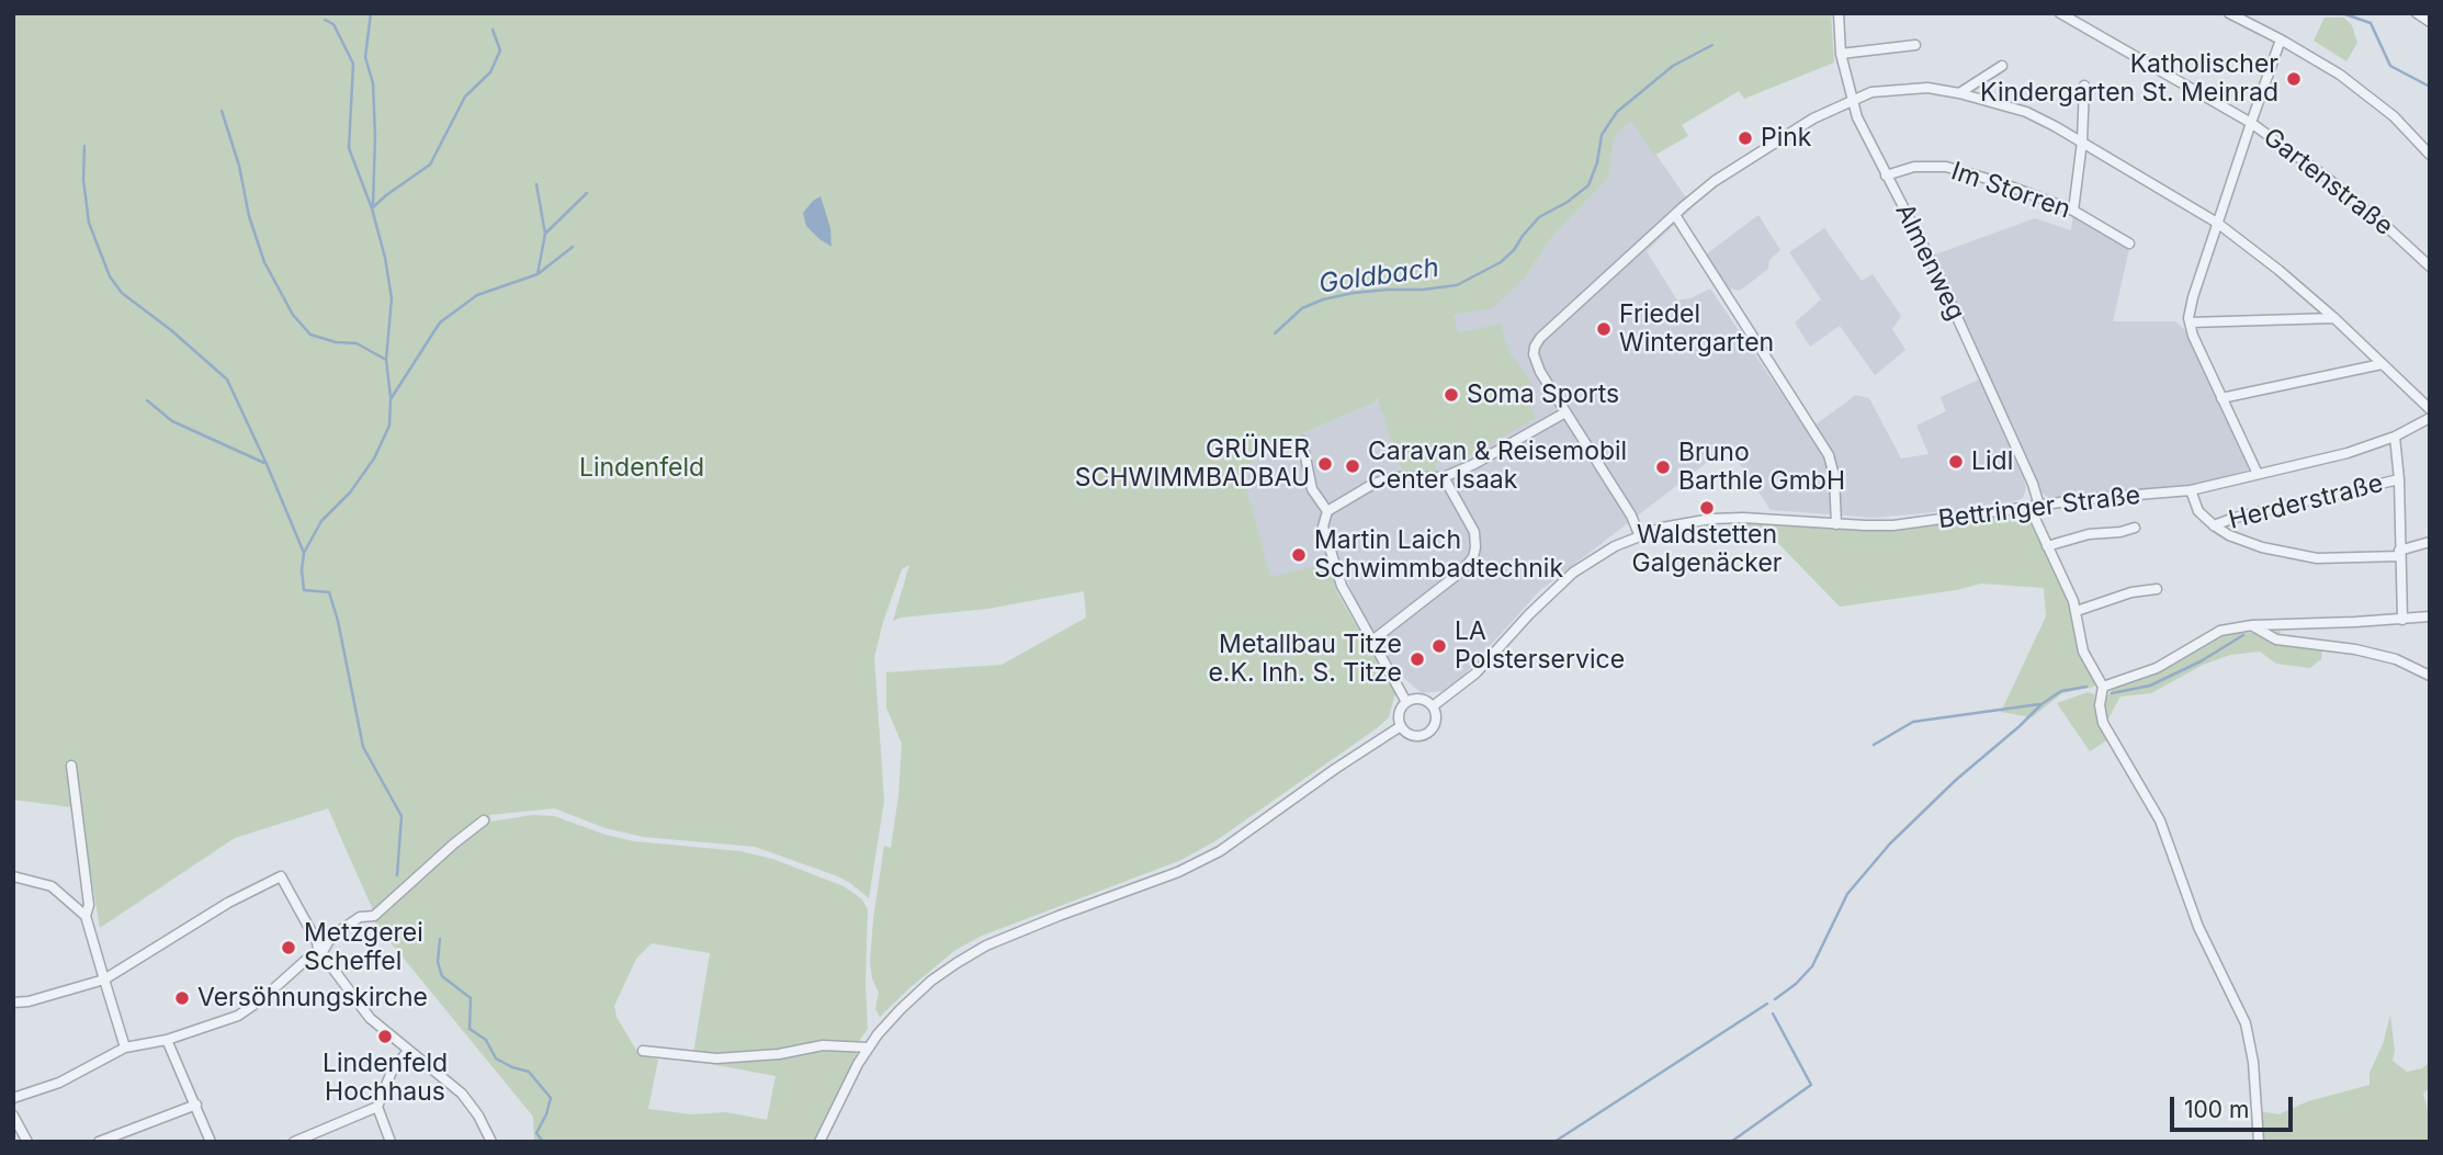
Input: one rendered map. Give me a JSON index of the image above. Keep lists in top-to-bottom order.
{
  "streets": {
    "street": [
      "Gartenstraße",
      "Im Storren",
      "Almenweg",
      "Herderstraße",
      "Bettringer Straße"
    ]
  },
  "crossings": [
    ["Im Storren", "Almenweg"],
    ["Almenweg", "Bettringer Straße"]
  ],
  "water": ["Goldbach"],
  "parks": ["Lindenfeld"],
  "places": [
    "Katholischer Kindergarten St. Meinrad",
    "Pink",
    "Friedel Wintergarten",
    "Soma Sports",
    "Lidl",
    "GRÜNER SCHWIMMBADBAU",
    "Caravan & Reisemobil Center Isaak",
    "Bruno Barthle GmbH",
    "Waldstetten Galgenäcker",
    "Martin Laich Schwimmbadtechnik",
    "LA Polsterservice",
    "Metallbau Titze e.K. Inh. S. Titze",
    "Metzgerei Scheffel",
    "Versöhnungskirche",
    "Lindenfeld Hochhaus"
  ],
  "scale_bar": "100 m"
}
